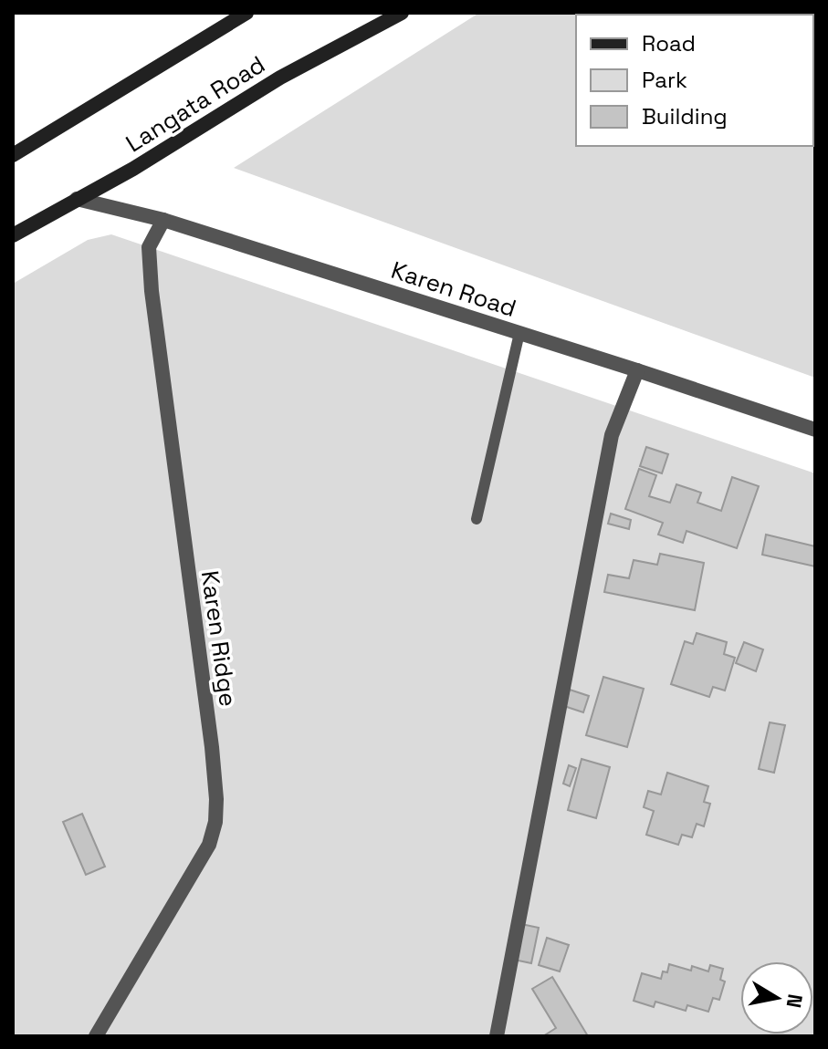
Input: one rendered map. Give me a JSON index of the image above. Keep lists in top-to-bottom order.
{
  "streets": {
    "main road": ["Langata Road"],
    "street": ["Karen Road", "Karen Ridge"]
  },
  "crossings": [
    ["Langata Road", "Karen Road"],
    ["Karen Road", "Karen Ridge"]
  ],
  "legend": ["Road", "Park", "Building"],
  "north": "right"
}
